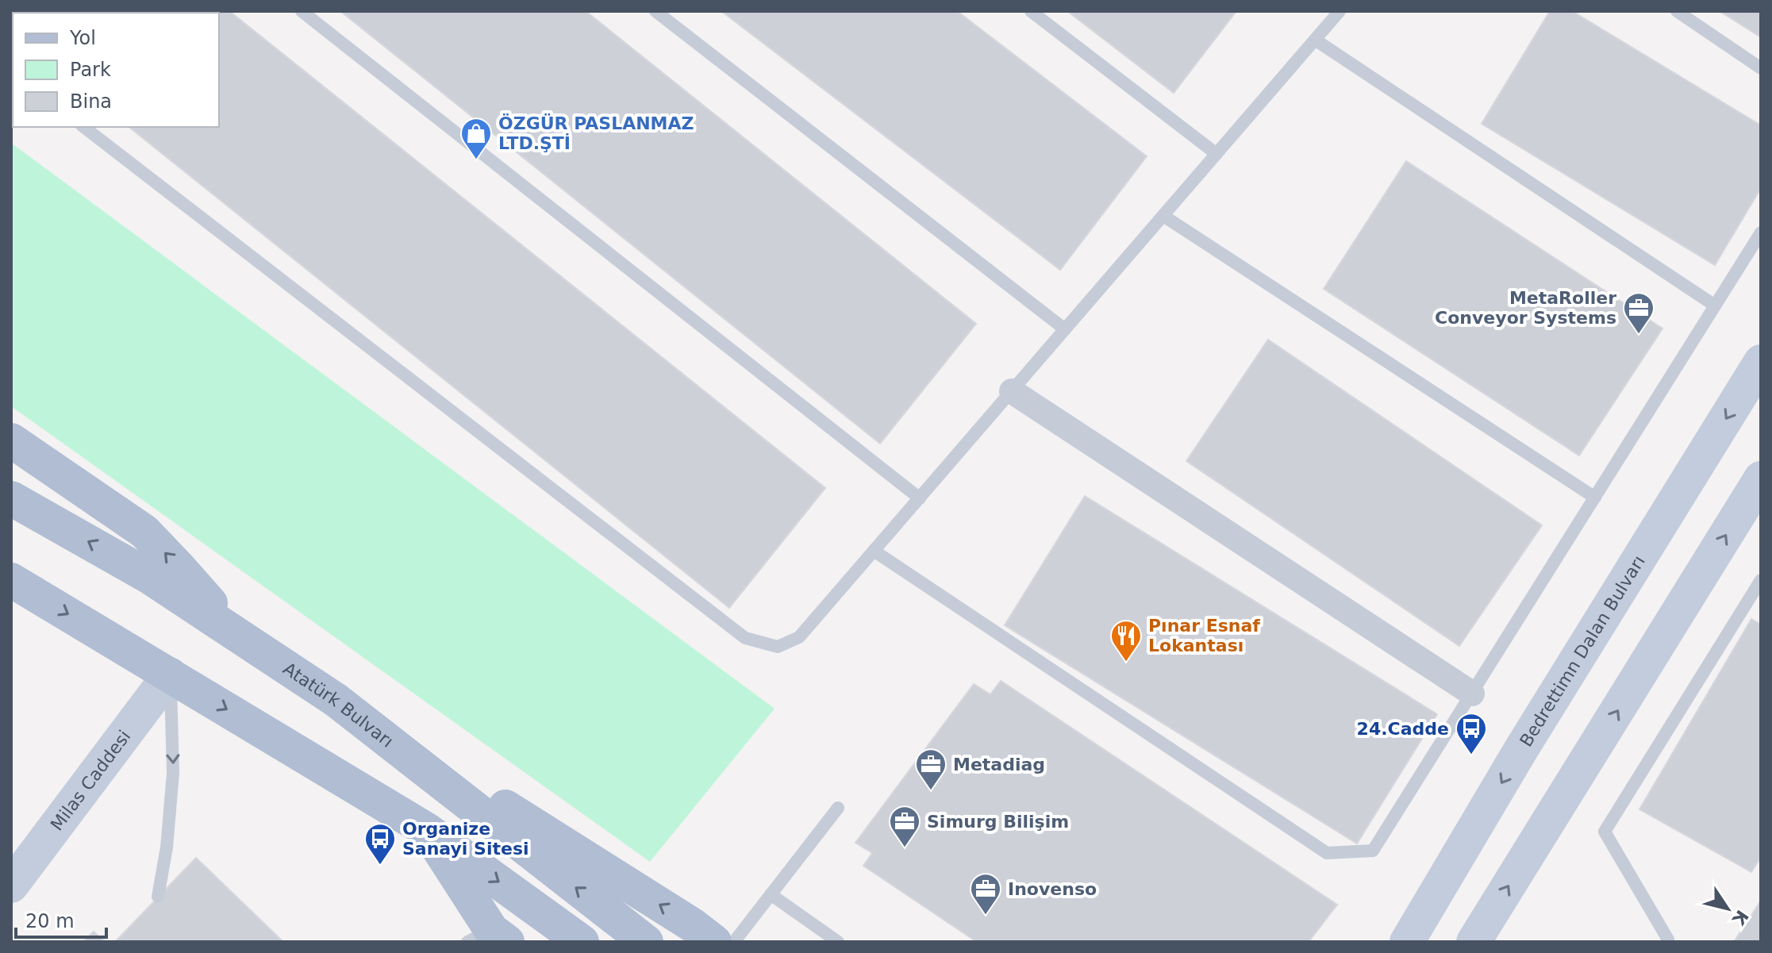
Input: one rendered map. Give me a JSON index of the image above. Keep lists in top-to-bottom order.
{
  "streets": {
    "main road": ["Bedrettimn Dalan Bulvarı", "Atatürk Bulvarı", "Milas Caddesi"]
  },
  "places": {
    "shop": ["ÖZGÜR PASLANMAZ LTD.ŞTİ"],
    "office": [
      "MetaRoller Conveyor Systems",
      "Metadiag",
      "Simurg Bilişim",
      "Inovenso"
    ],
    "restaurant": ["Pınar Esnaf Lokantası"],
    "bus stop": ["24.Cadde", "Organize Sanayi Sitesi"]
  },
  "legend": ["Yol", "Park", "Bina"],
  "scale_bar": "20 m",
  "north": "bottom right"
}
